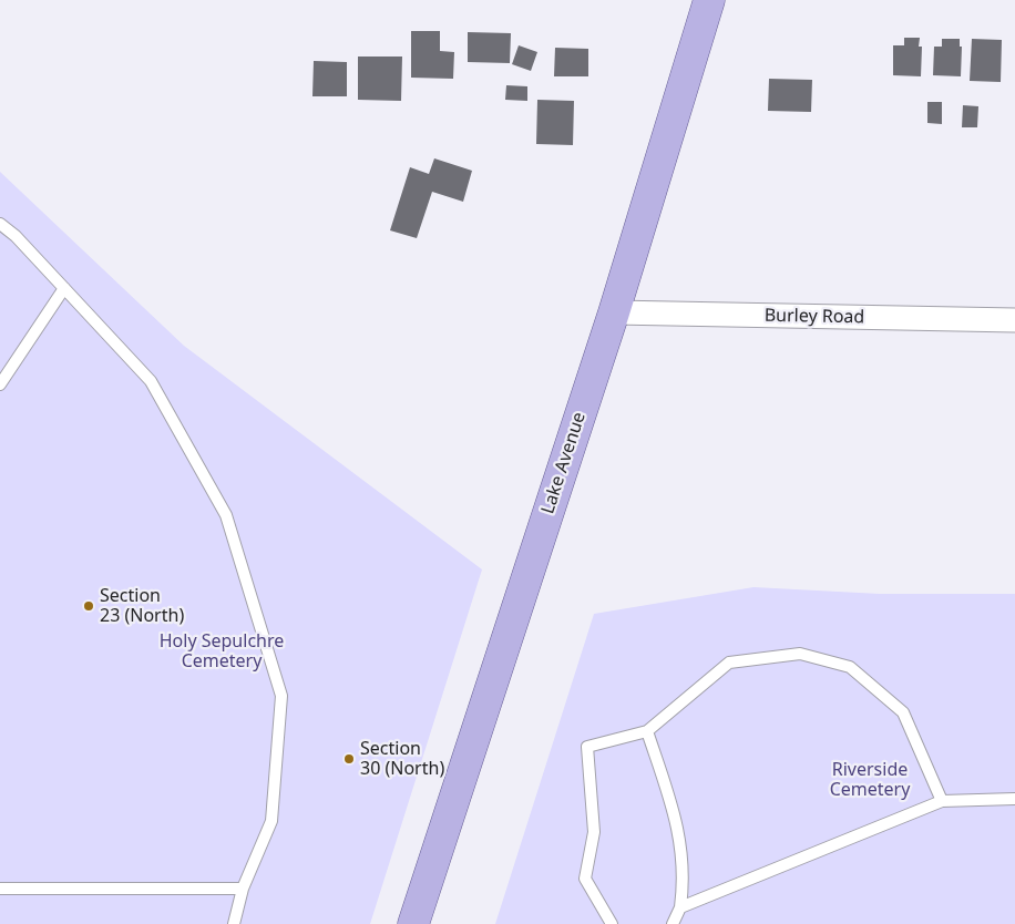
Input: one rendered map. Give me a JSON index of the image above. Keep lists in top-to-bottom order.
{
  "streets": {
    "main road": ["Lake Avenue"],
    "street": ["Burley Road"]
  },
  "crossings": [
    ["Burley Road", "Lake Avenue"]
  ],
  "parks": ["Holy Sepulchre Cemetery", "Riverside Cemetery"],
  "places": ["Section 23 (North)", "Section 30 (North)"]
}
